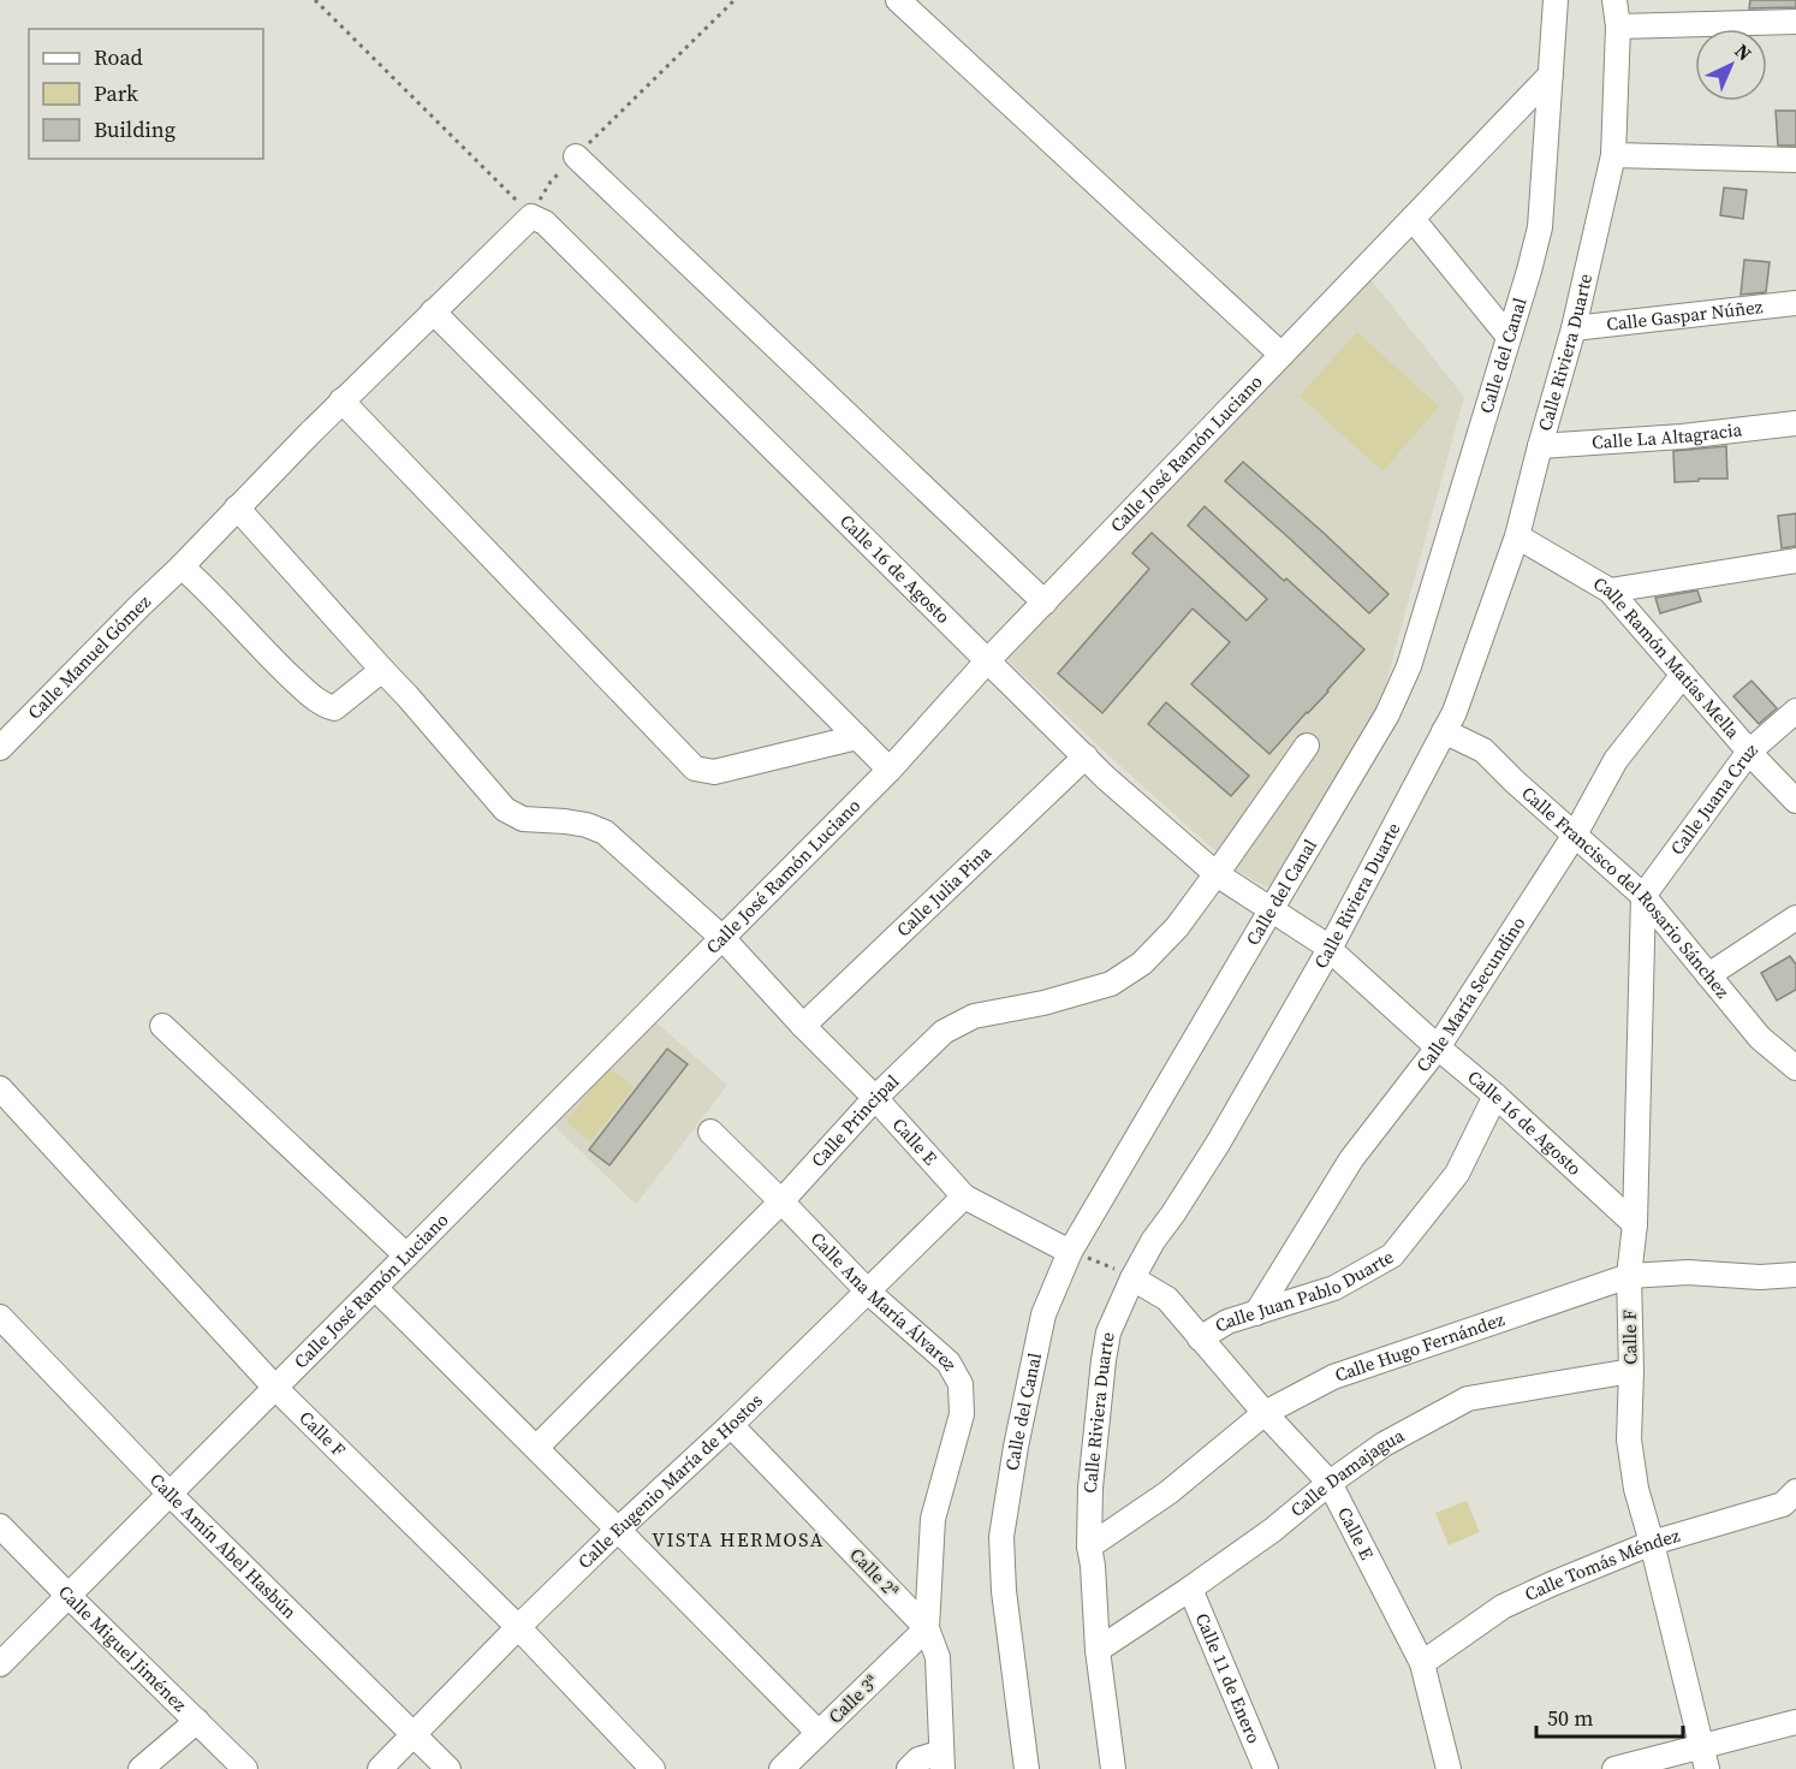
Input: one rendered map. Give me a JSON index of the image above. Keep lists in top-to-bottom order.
{
  "streets": {
    "street": [
      "Calle Gaspar Núñez",
      "Calle Riviera Duarte",
      "Calle del Canal",
      "Calle La Altagracia",
      "Calle José Ramón Luciano",
      "Calle 16 de Agosto",
      "Calle Manuel Gómez",
      "Calle Ramón Matías Mella",
      "Calle Juana Cruz",
      "Calle Julia Pina",
      "Calle Francisco del Rosario Sánchez",
      "Calle María Secundino",
      "Calle Principal",
      "Calle E",
      "Calle Juan Pablo Duarte",
      "Calle Ana María Álvarez",
      "Calle F",
      "Calle Hugo Fernández",
      "Calle Damajagua",
      "Calle Eugenio María de Hostos",
      "Calle Amín Abel Hasbún",
      "Calle Tomás Méndez",
      "Calle 2ª",
      "Calle Miguel Jiménez",
      "Calle 11 de Enero",
      "Calle 3ª"
    ]
  },
  "crossings": [
    ["Calle Gaspar Núñez", "Calle Riviera Duarte"],
    ["Calle Riviera Duarte", "Calle La Altagracia"],
    ["Calle Riviera Duarte", "Calle 16 de Agosto"],
    ["Calle Riviera Duarte", "Calle Ramón Matías Mella"],
    ["Calle Riviera Duarte", "Calle Francisco del Rosario Sánchez"],
    ["Calle Riviera Duarte", "Calle E"],
    ["Calle Riviera Duarte", "Calle Hugo Fernández"],
    ["Calle Riviera Duarte", "Calle Damajagua"],
    ["Calle del Canal", "Calle José Ramón Luciano"],
    ["Calle del Canal", "Calle 16 de Agosto"],
    ["Calle del Canal", "Calle E"],
    ["Calle José Ramón Luciano", "Calle 16 de Agosto"],
    ["Calle José Ramón Luciano", "Calle E"],
    ["Calle José Ramón Luciano", "Calle F"],
    ["Calle José Ramón Luciano", "Calle Amín Abel Hasbún"],
    ["Calle José Ramón Luciano", "Calle Miguel Jiménez"],
    ["Calle 16 de Agosto", "Calle Manuel Gómez"],
    ["Calle 16 de Agosto", "Calle Julia Pina"],
    ["Calle 16 de Agosto", "Calle María Secundino"],
    ["Calle 16 de Agosto", "Calle Principal"],
    ["Calle 16 de Agosto", "Calle Juan Pablo Duarte"],
    ["Calle 16 de Agosto", "Calle F"],
    ["Calle Manuel Gómez", "Calle E"],
    ["Calle Ramón Matías Mella", "Calle Juana Cruz"],
    ["Calle Ramón Matías Mella", "Calle María Secundino"],
    ["Calle Juana Cruz", "Calle Francisco del Rosario Sánchez"],
    ["Calle Juana Cruz", "Calle F"],
    ["Calle Julia Pina", "Calle E"],
    ["Calle Francisco del Rosario Sánchez", "Calle María Secundino"],
    ["Calle Francisco del Rosario Sánchez", "Calle F"],
    ["Calle María Secundino", "Calle Juan Pablo Duarte"],
    ["Calle Principal", "Calle E"],
    ["Calle Principal", "Calle Ana María Álvarez"],
    ["Calle E", "Calle Juan Pablo Duarte"],
    ["Calle E", "Calle Hugo Fernández"],
    ["Calle E", "Calle Damajagua"],
    ["Calle E", "Calle Eugenio María de Hostos"],
    ["Calle E", "Calle Tomás Méndez"],
    ["Calle Ana María Álvarez", "Calle Eugenio María de Hostos"],
    ["Calle Ana María Álvarez", "Calle 2ª"],
    ["Calle Ana María Álvarez", "Calle 3ª"],
    ["Calle F", "Calle Hugo Fernández"],
    ["Calle F", "Calle Damajagua"],
    ["Calle F", "Calle Eugenio María de Hostos"],
    ["Calle F", "Calle Tomás Méndez"],
    ["Calle Damajagua", "Calle 11 de Enero"],
    ["Calle Eugenio María de Hostos", "Calle Amín Abel Hasbún"],
    ["Calle Eugenio María de Hostos", "Calle 2ª"],
    ["Calle 2ª", "Calle 3ª"]
  ],
  "districts": ["VISTA HERMOSA"],
  "legend": ["Road", "Park", "Building"],
  "scale_bar": "50 m",
  "north": "top right"
}
